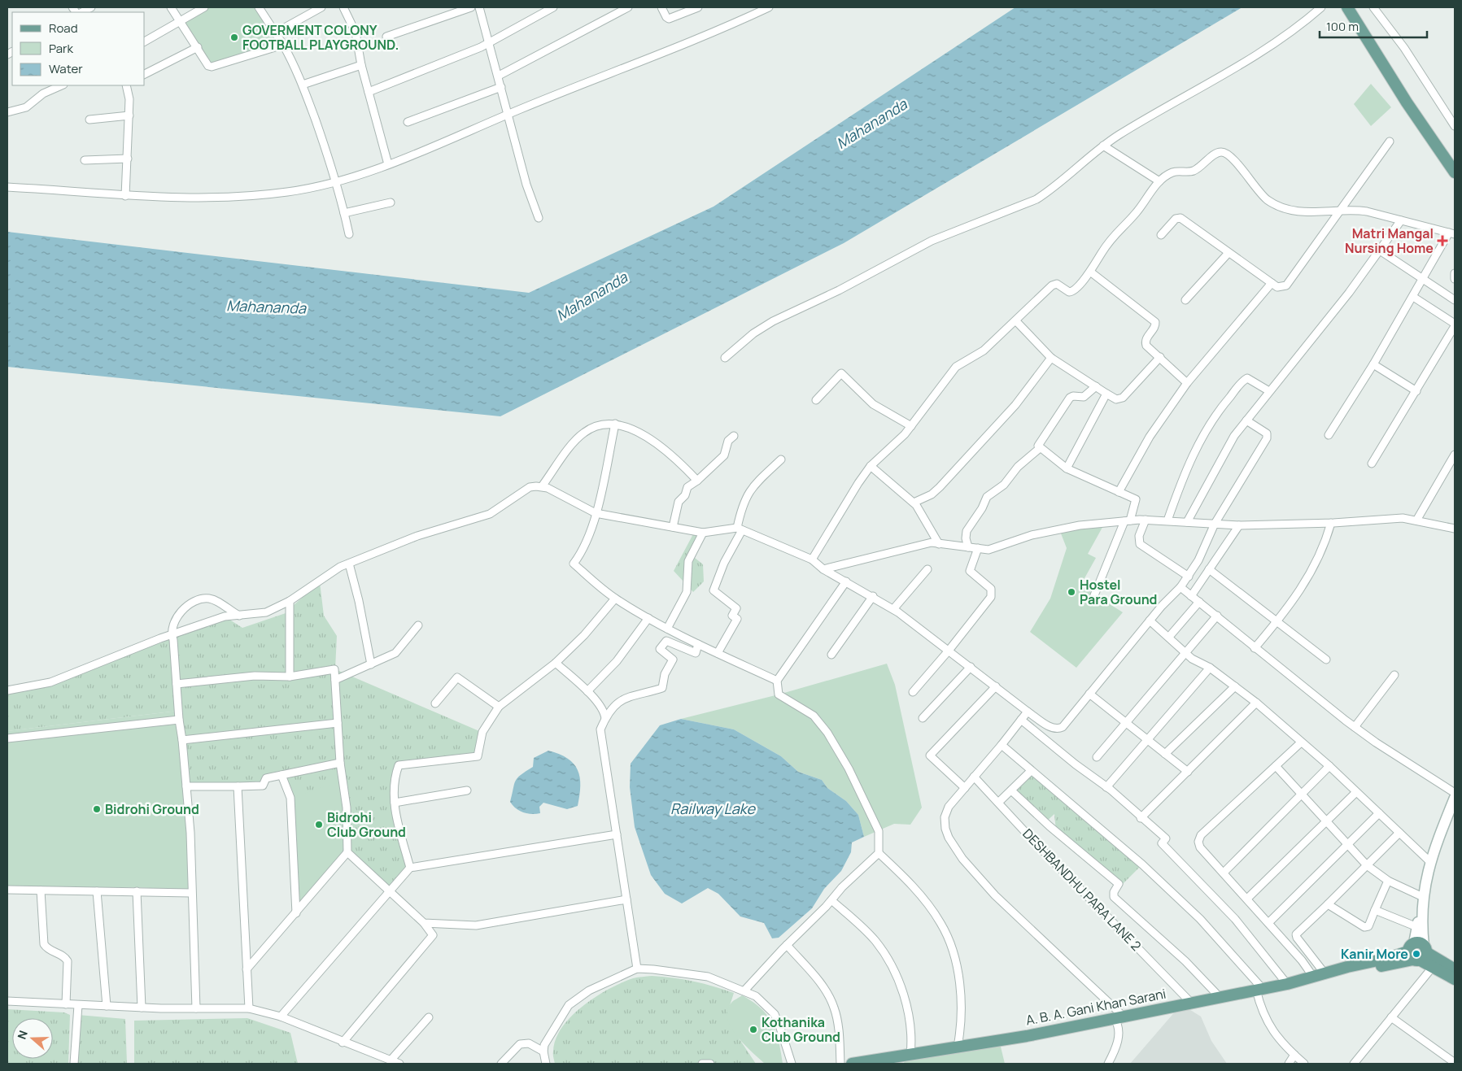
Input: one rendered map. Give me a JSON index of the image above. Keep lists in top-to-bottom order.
{
  "streets": {
    "main road": ["A. B. A. Gani Khan Sarani"],
    "street": ["DESHBANDHU PARA LANE 2"]
  },
  "crossings": [
    ["DESHBANDHU PARA LANE 2", "A. B. A. Gani Khan Sarani"]
  ],
  "water": ["Mahananda", "Railway Lake"],
  "places": {
    "other": [
      "GOVERMENT COLONY FOOTBALL PLAYGROUND.",
      "Hostel Para Ground",
      "Bidrohi Ground",
      "Bidrohi Club Ground",
      "Kanir More",
      "Kothanika Club Ground"
    ],
    "health": ["Matri Mangal Nursing Home"]
  },
  "legend": ["Road", "Park", "Water"],
  "scale_bar": "100 m",
  "north": "left"
}
